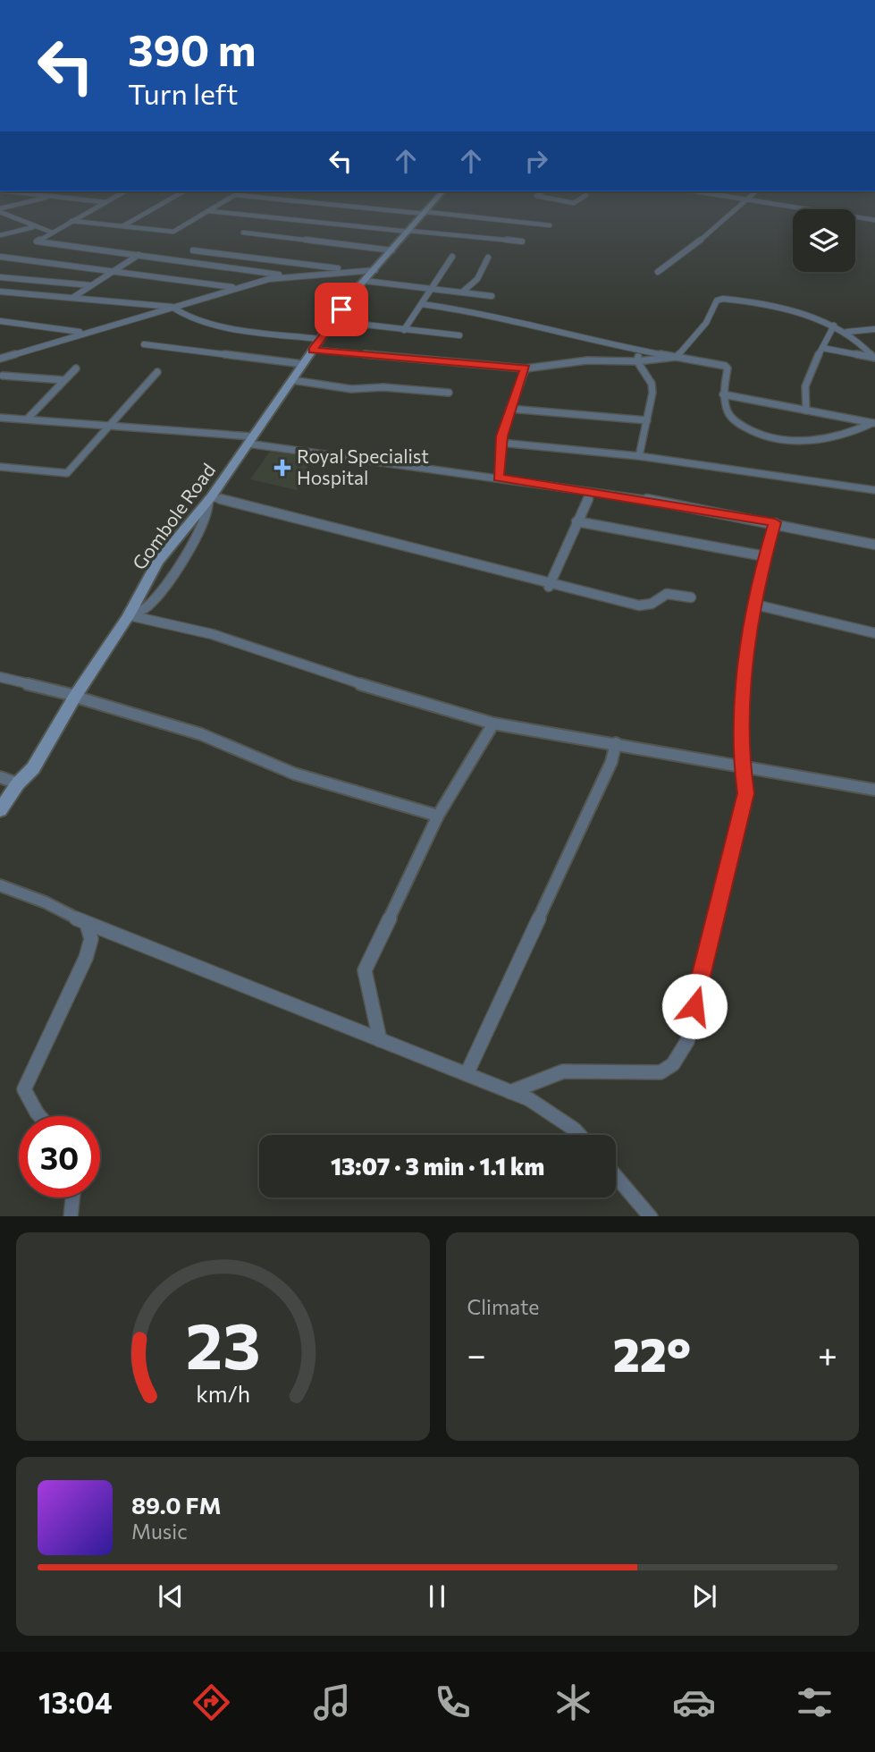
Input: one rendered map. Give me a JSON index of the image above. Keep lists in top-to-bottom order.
{
  "streets": {
    "street": ["Gombole Road"]
  },
  "places": {
    "health": ["Royal Specialist Hospital"]
  },
  "page": {
    "turn": ["390 m", "Turn left"],
    "limit": "30",
    "trip": "13:07 · 3 min · 1.1 km",
    "tile": "Climate",
    "heat": ["−", "22°", "+"],
    "song": ["89.0 FM", "Music"],
    "tabs": "13:04",
    "gauge": ["23", "km/h"]
  }
}
